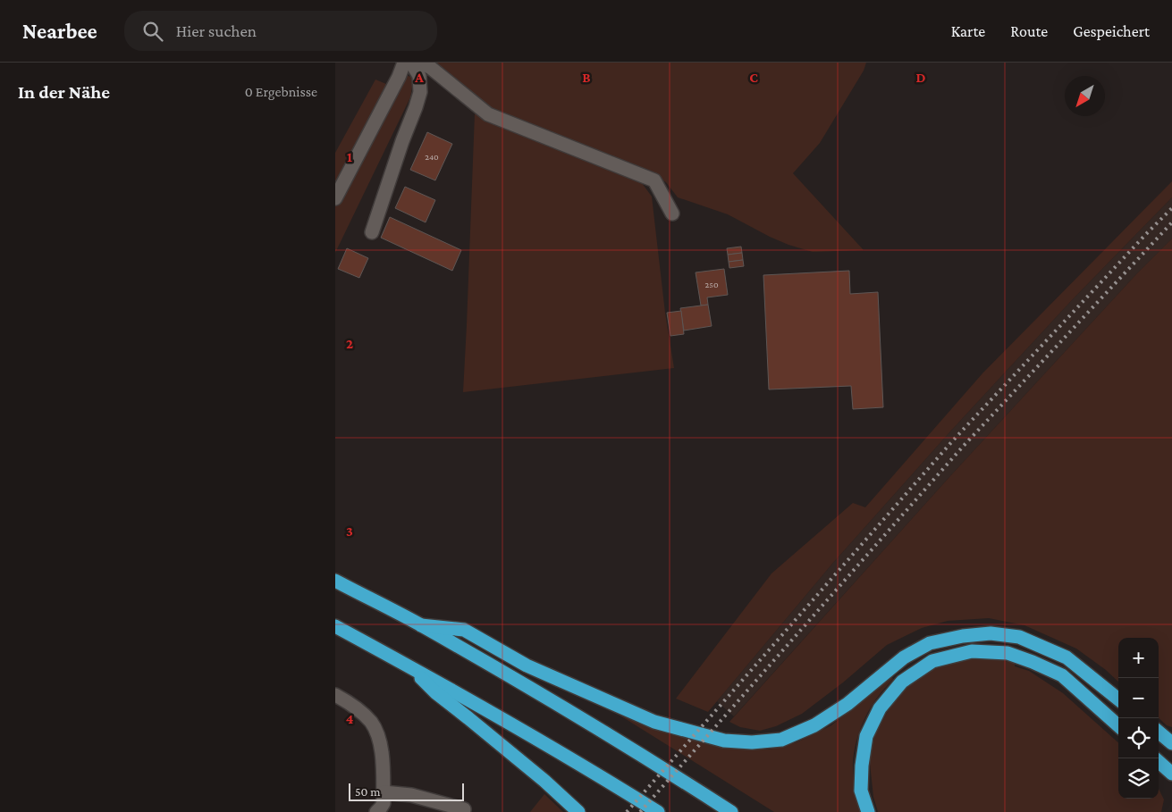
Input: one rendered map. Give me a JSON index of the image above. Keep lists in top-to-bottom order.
{
  "house_numbers": ["240", "250"],
  "scale_bar": "50 m",
  "north": "bottom left",
  "page": {
    "header": "Nearbee",
    "search": "Hier suchen",
    "nav": ["Karte", "Route", "Gespeichert"],
    "heading": ["In der Nähe", "0 Ergebnisse"],
    "map_buttons": ["+", "−"],
    "scale": "50 m"
  },
  "grid": {
    "columns": [
      "A",
      "B",
      "C",
      "D"
    ],
    "rows": [
      "1",
      "2",
      "3",
      "4"
    ]
  }
}
